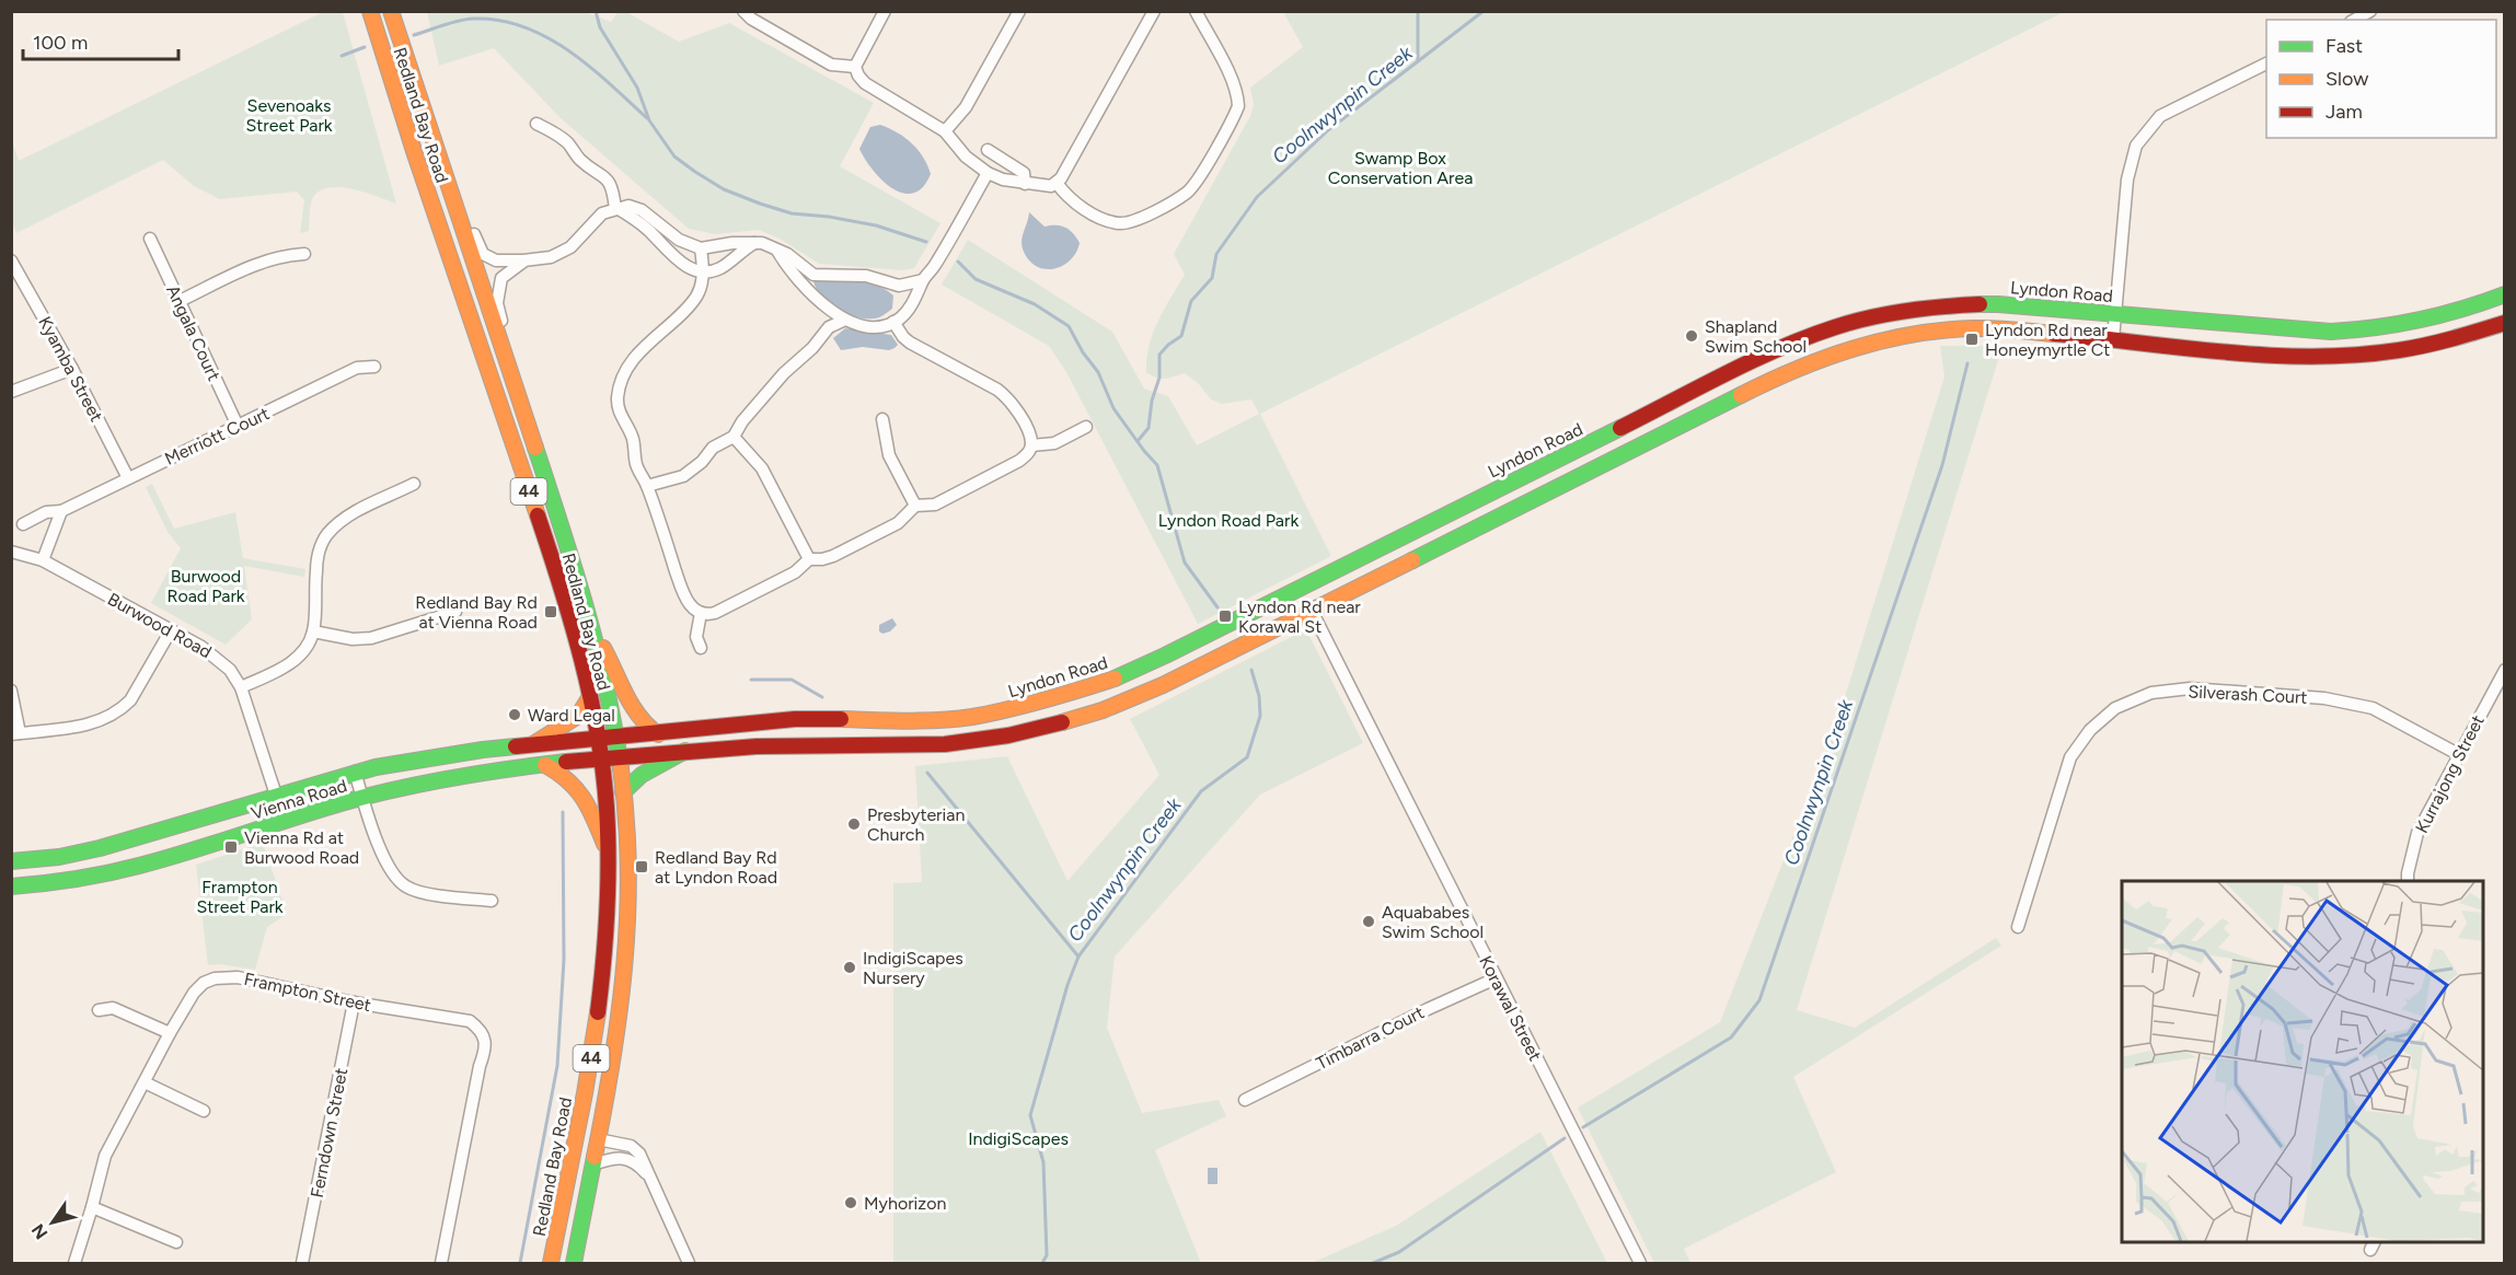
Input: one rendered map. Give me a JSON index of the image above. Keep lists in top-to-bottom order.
{
  "streets": {
    "main road": [
      "Redland Bay Road",
      "Lyndon Road",
      "44",
      "Vienna Road"
    ],
    "street": [
      "Angala Court",
      "Kyamba Street",
      "Merriott Court",
      "Burwood Road",
      "Silverash Court",
      "Kurrajong Street",
      "Frampton Street",
      "Korawal Street",
      "Timbarra Court",
      "Ferndown Street"
    ]
  },
  "crossings": [
    ["Redland Bay Road", "Lyndon Road"],
    ["Redland Bay Road", "Vienna Road"],
    ["Lyndon Road", "Vienna Road"],
    ["Angala Court", "Merriott Court"],
    ["Kyamba Street", "Merriott Court"],
    ["Burwood Road", "Vienna Road"],
    ["Silverash Court", "Kurrajong Street"],
    ["Frampton Street", "Ferndown Street"],
    ["Korawal Street", "Timbarra Court"]
  ],
  "water": ["Coolnwynpin Creek"],
  "parks": [
    "Sevenoaks Street Park",
    "Swamp Box Conservation Area",
    "Lyndon Road Park",
    "Burwood Road Park",
    "Frampton Street Park",
    "IndigiScapes"
  ],
  "places": {
    "other": [
      "Shapland Swim School",
      "Ward Legal",
      "Presbyterian Church",
      "Aquababes Swim School",
      "IndigiScapes Nursery",
      "Myhorizon"
    ],
    "transit": [
      "Lyndon Rd near Honeymyrtle Ct",
      "Redland Bay Rd at Vienna Road",
      "Lyndon Rd near Korawal St",
      "Vienna Rd at Burwood Road",
      "Redland Bay Rd at Lyndon Road"
    ]
  },
  "legend": ["Fast", "Slow", "Jam"],
  "scale_bar": "100 m",
  "north": "bottom left"
}
